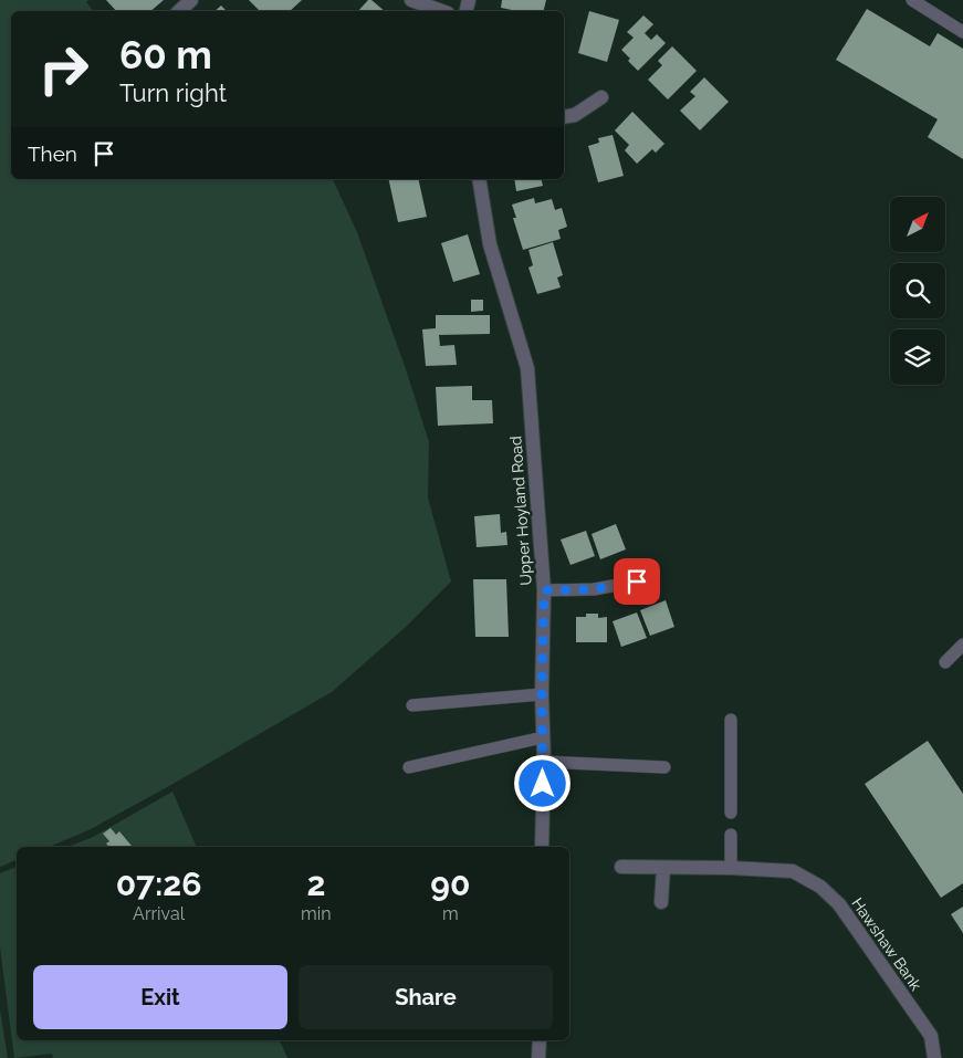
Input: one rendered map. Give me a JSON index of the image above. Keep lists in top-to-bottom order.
{
  "streets": {
    "street": ["Upper Hoyland Road", "Hawshaw Bank"]
  },
  "north": "top right",
  "page": {
    "turn": ["60 m", "Turn right"],
    "then": "Then",
    "eta": [
      "07:26",
      "Arrival",
      "2",
      "min",
      "90",
      "m"
    ],
    "buttons": ["Exit", "Share"]
  }
}
